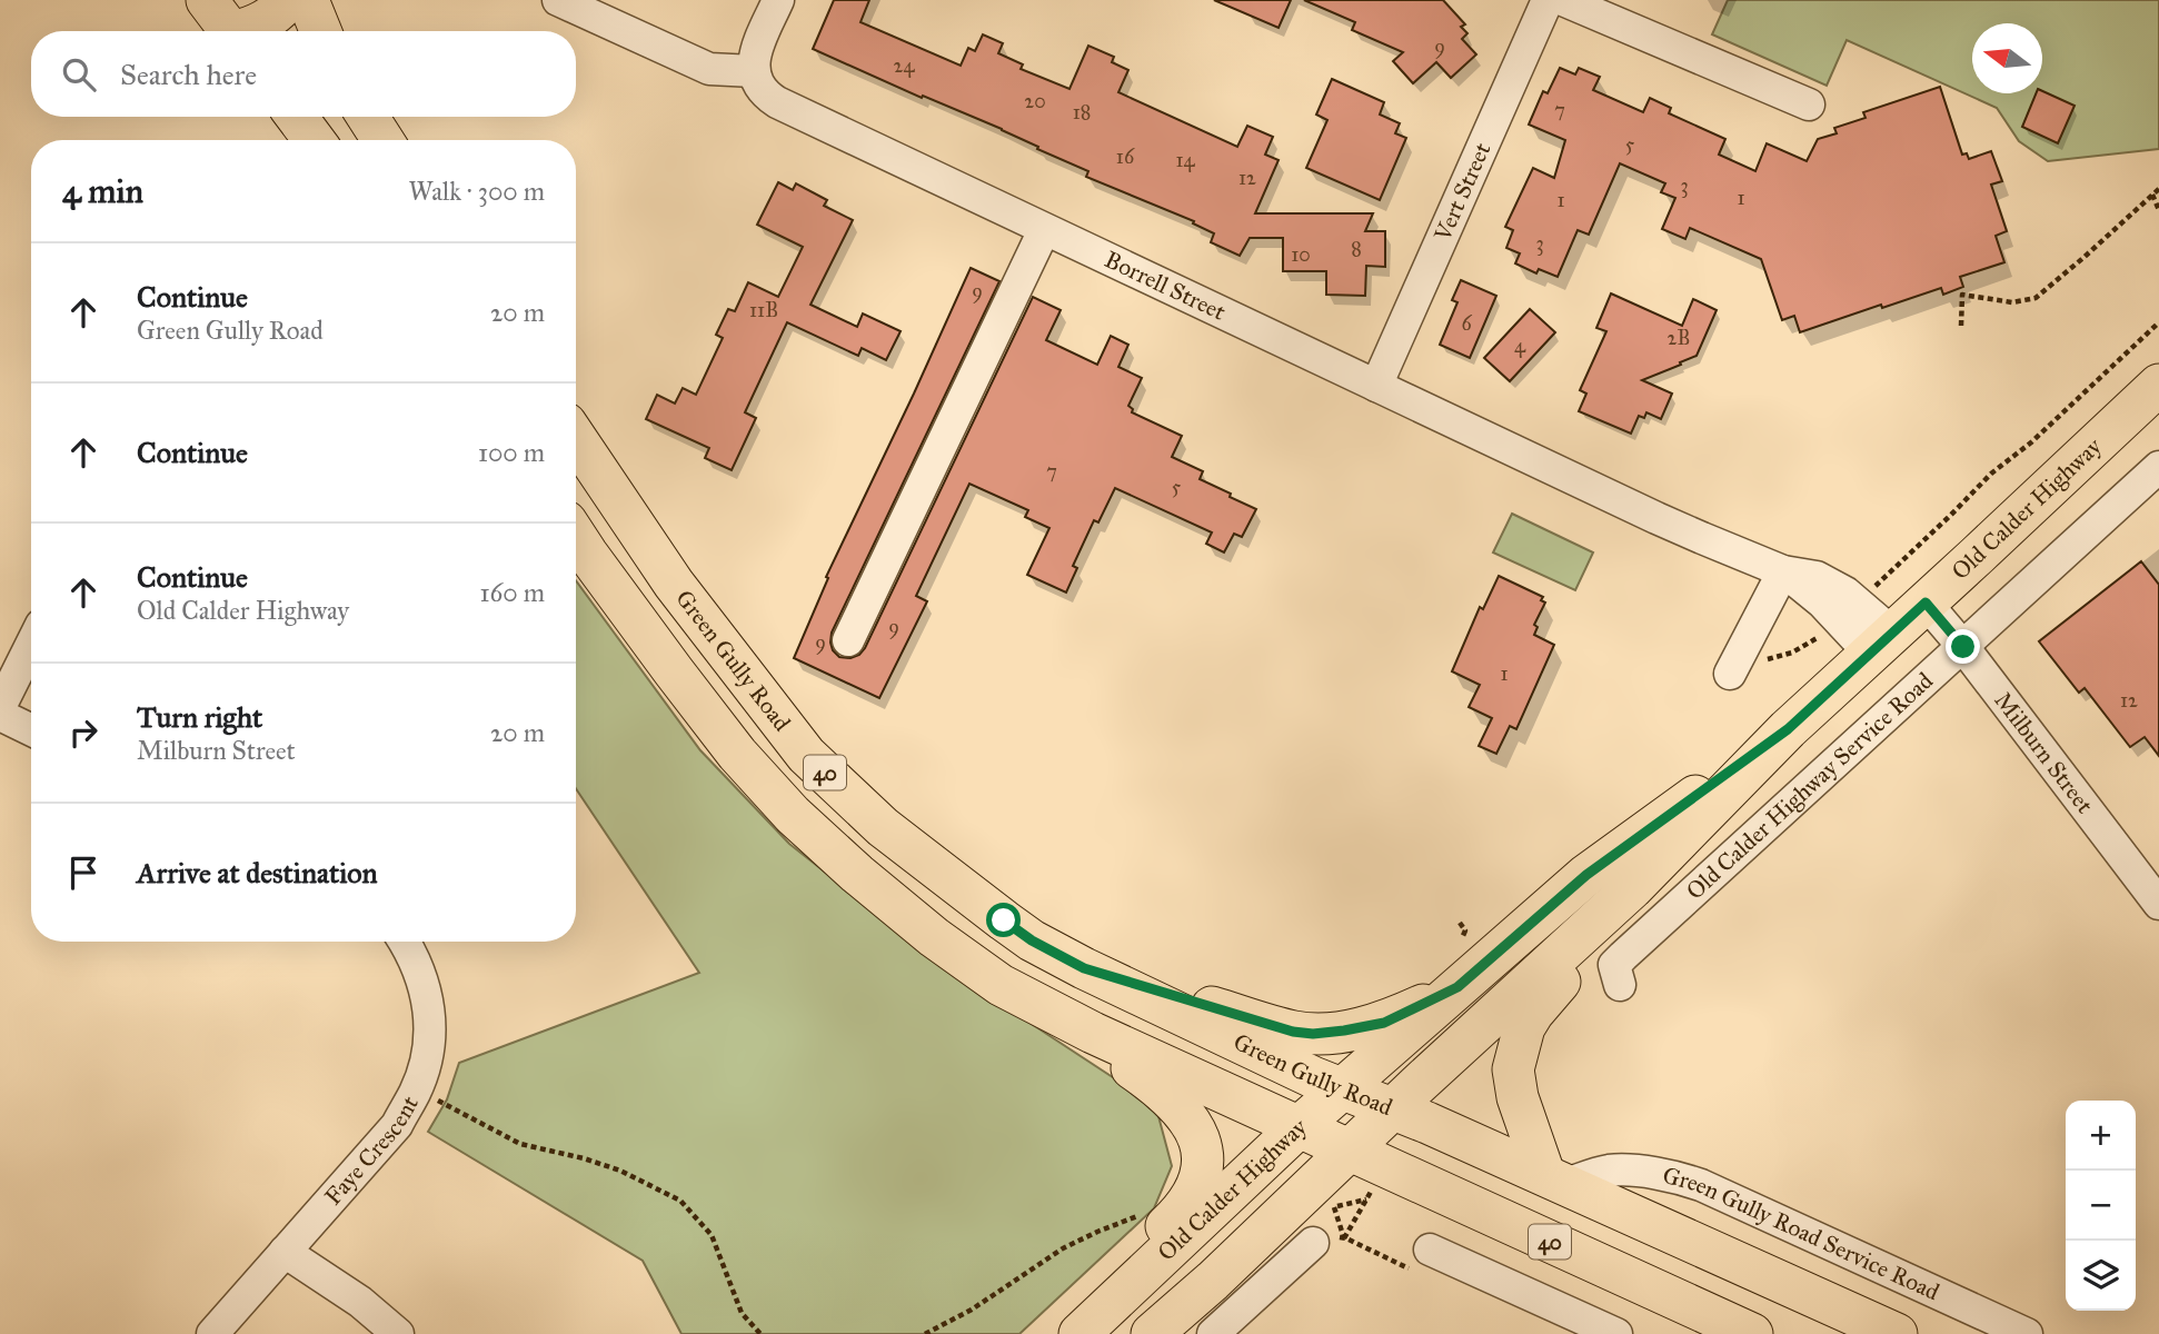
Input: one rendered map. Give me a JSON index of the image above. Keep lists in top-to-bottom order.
{
  "streets": {
    "main road": ["Old Calder Highway", "Green Gully Road", "40"],
    "street": [
      "Vert Street",
      "Borrell Street",
      "Milburn Street",
      "Old Calder Highway Service Road",
      "Faye Crescent",
      "Green Gully Road Service Road"
    ]
  },
  "crossings": [
    ["Vert Street", "Borrell Street"],
    ["Borrell Street", "Old Calder Highway"],
    ["Old Calder Highway", "Green Gully Road"],
    ["Old Calder Highway", "Milburn Street"],
    ["Old Calder Highway", "40"],
    ["Green Gully Road", "Green Gully Road Service Road"],
    ["Milburn Street", "Old Calder Highway Service Road"]
  ],
  "house_numbers": [
    "9",
    "24",
    "20",
    "7",
    "18",
    "5",
    "16",
    "14",
    "12",
    "3",
    "1",
    "1",
    "3",
    "8",
    "10",
    "9",
    "11B",
    "6",
    "2B",
    "4",
    "7",
    "5",
    "9",
    "9",
    "1",
    "12"
  ],
  "north": "left",
  "page": {
    "search": "Search here",
    "heading": ["4 min", "Walk · 300 m"],
    "list": [
      ["Continue", "Green Gully Road", "20 m"],
      ["Continue", "100 m"],
      ["Continue", "Old Calder Highway", "160 m"],
      ["Turn right", "Milburn Street", "20 m"],
      "Arrive at destination"
    ],
    "map_buttons": ["+", "−"]
  }
}
